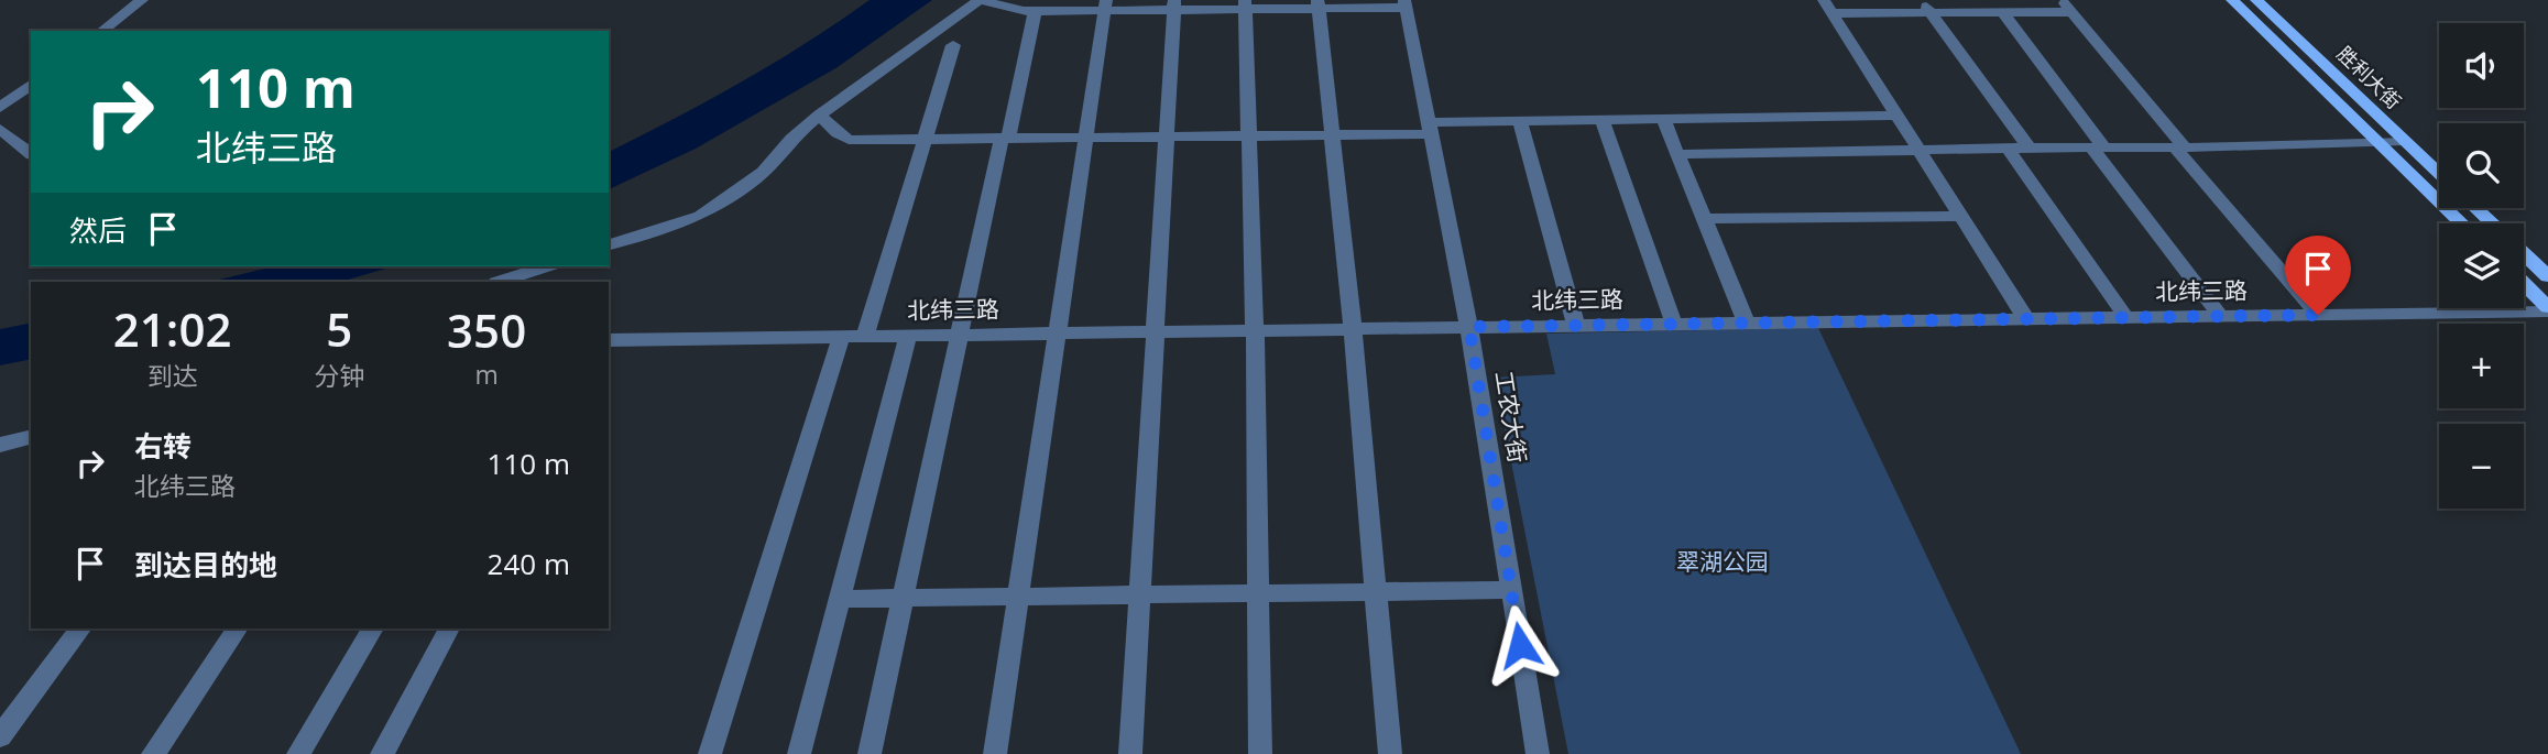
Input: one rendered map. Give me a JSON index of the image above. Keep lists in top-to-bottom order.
{
  "streets": {
    "main road": ["胜利大街"],
    "street": ["北纬三路", "工农大街"]
  },
  "crossings": [
    ["北纬三路", "工农大街"]
  ],
  "parks": ["翠湖公园"],
  "page": {
    "map_buttons": ["+", "−"],
    "turn": ["110 m", "北纬三路"],
    "then": "然后",
    "eta": [
      "21:02",
      "到达",
      "5",
      "分钟",
      "350",
      "m"
    ],
    "list": [
      {
        "name": "右转",
        "note": "北纬三路",
        "value": "110 m"
      },
      {
        "name": "到达目的地",
        "value": "240 m"
      }
    ]
  }
}
